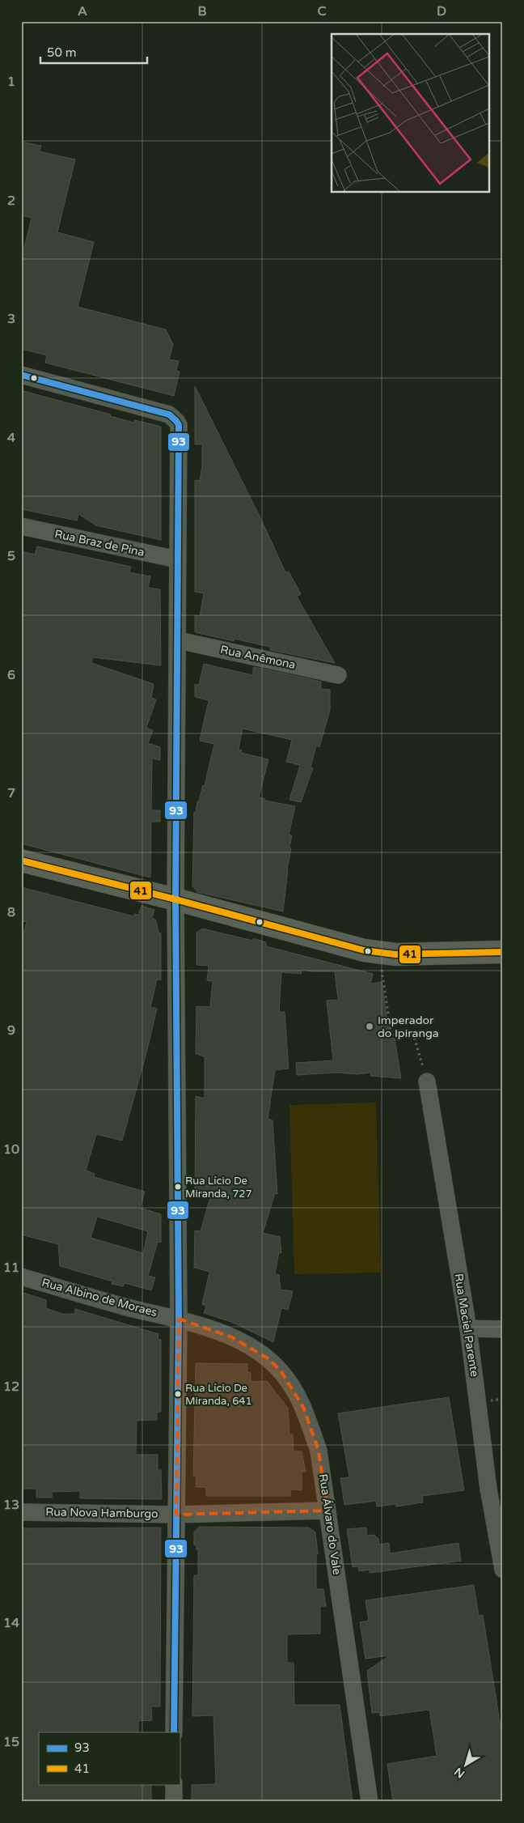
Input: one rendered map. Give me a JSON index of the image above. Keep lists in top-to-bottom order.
{
  "streets": {
    "street": [
      "Rua Braz de Pina",
      "Rua Anêmona",
      "Rua Albino de Moraes",
      "Rua Maciel Parente",
      "Rua Nova Hamburgo",
      "Rua Álvaro do Vale"
    ]
  },
  "crossings": [
    ["Rua Albino de Moraes", "Rua Álvaro do Vale"],
    ["Rua Nova Hamburgo", "Rua Álvaro do Vale"]
  ],
  "places": ["Imperador do Ipiranga", "Rua Lício De Miranda, 727", "Rua Lício De Miranda, 641"],
  "lines": ["transit line 93", "transit line 41"],
  "legend": ["93", "41"],
  "scale_bar": "50 m",
  "north": "bottom left",
  "grid": {
    "columns": [
      "A",
      "B",
      "C",
      "D"
    ],
    "rows": [
      "1",
      "2",
      "3",
      "4",
      "5",
      "6",
      "7",
      "8",
      "9",
      "10",
      "11",
      "12",
      "13",
      "14",
      "15"
    ]
  }
}
